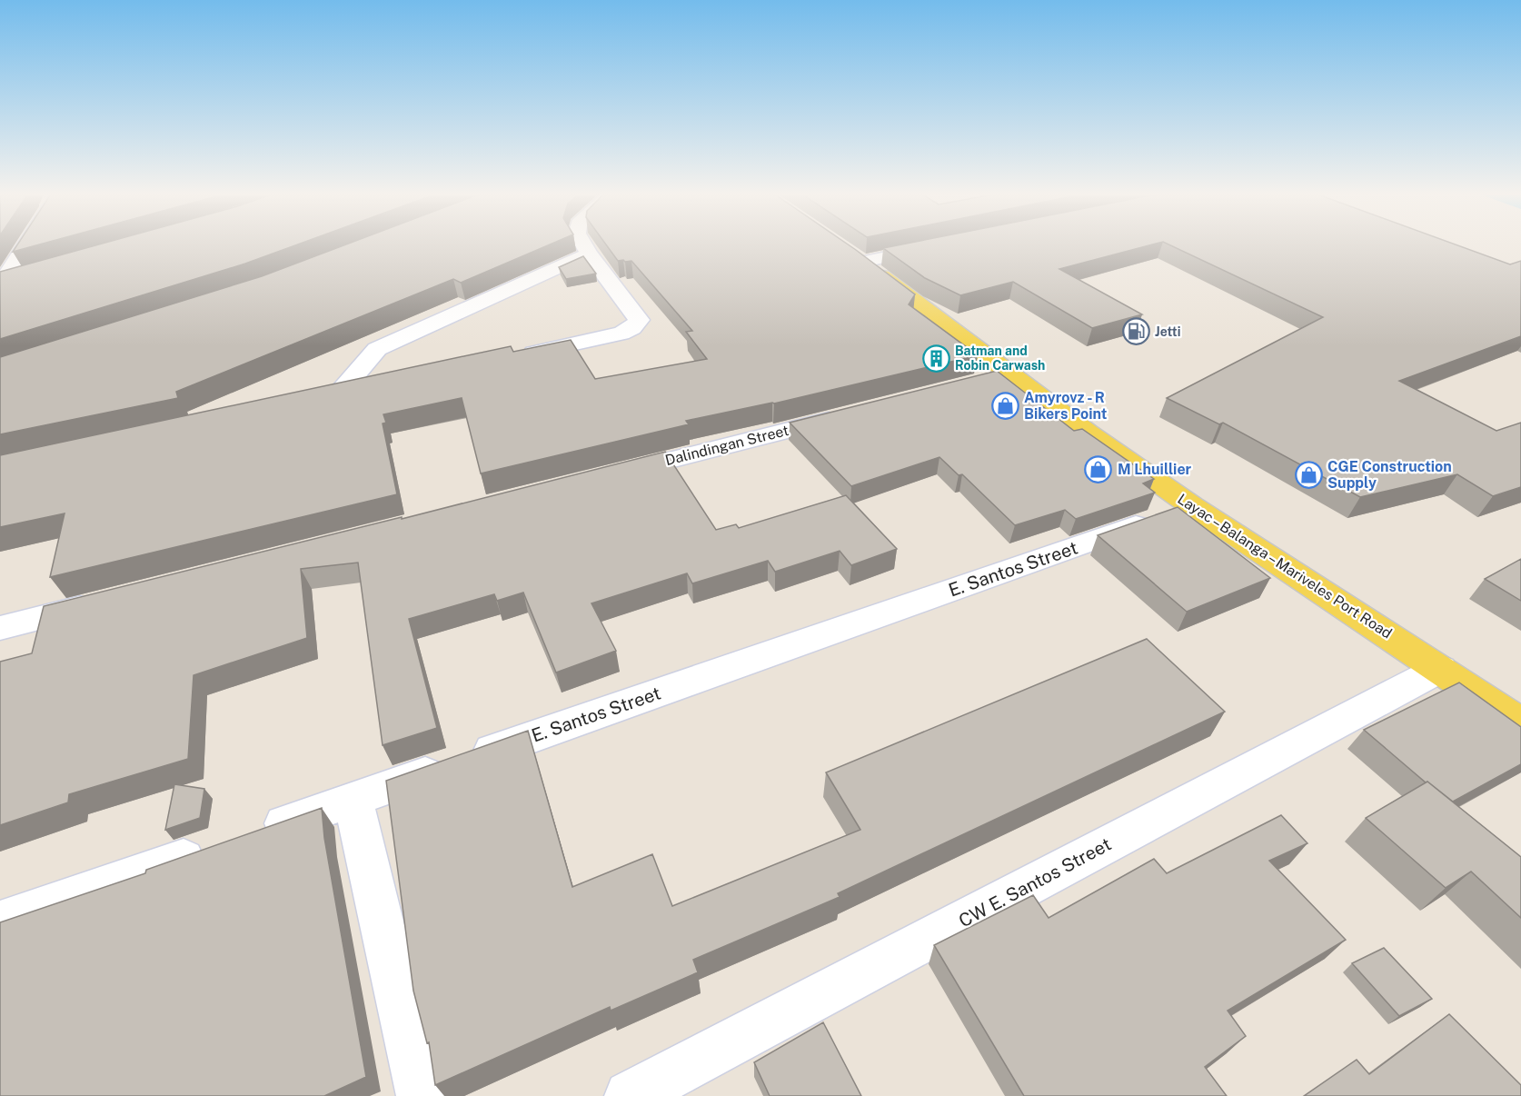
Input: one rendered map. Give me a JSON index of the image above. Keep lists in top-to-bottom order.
{
  "streets": {
    "main road": ["Layac – Balanga – Mariveles Port Road"],
    "street": ["Dalindingan Street", "E. Santos Street", "CW E. Santos Street"]
  },
  "crossings": [
    ["Layac – Balanga – Mariveles Port Road", "E. Santos Street"],
    ["Layac – Balanga – Mariveles Port Road", "CW E. Santos Street"]
  ],
  "places": {
    "fuel station": ["Jetti"],
    "building": ["Batman and Robin Carwash"],
    "shop": ["Amyrovz - R Bikers Point", "M Lhuillier", "CGE Construction Supply"]
  }
}
